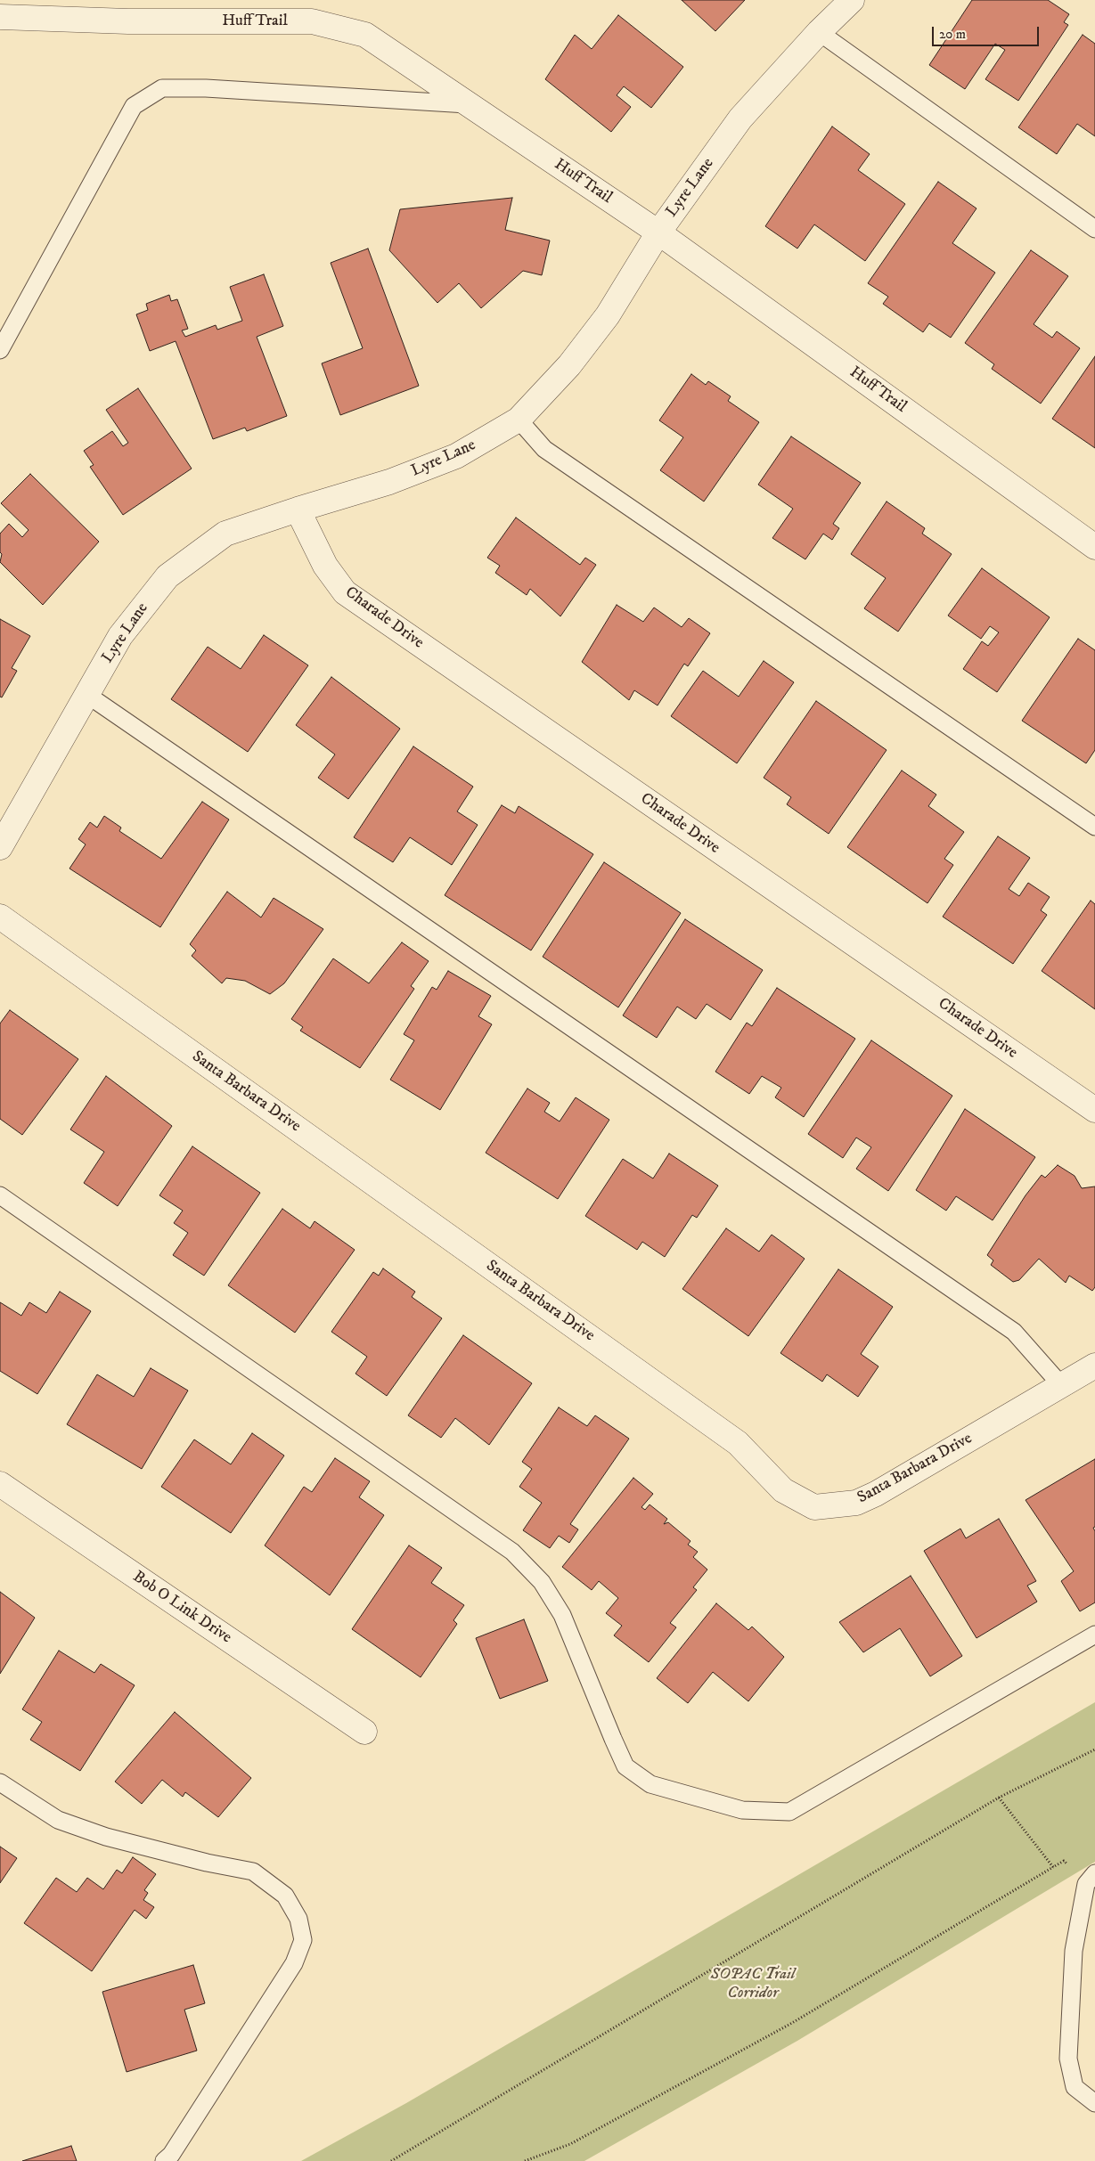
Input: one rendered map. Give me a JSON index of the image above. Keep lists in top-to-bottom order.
{
  "streets": {
    "street": [
      "Huff Trail",
      "Lyre Lane",
      "Charade Drive",
      "Santa Barbara Drive",
      "Bob O Link Drive"
    ]
  },
  "crossings": [
    ["Huff Trail", "Lyre Lane"],
    ["Lyre Lane", "Charade Drive"]
  ],
  "parks": ["SOPAC Trail Corridor"],
  "scale_bar": "20 m"
}
